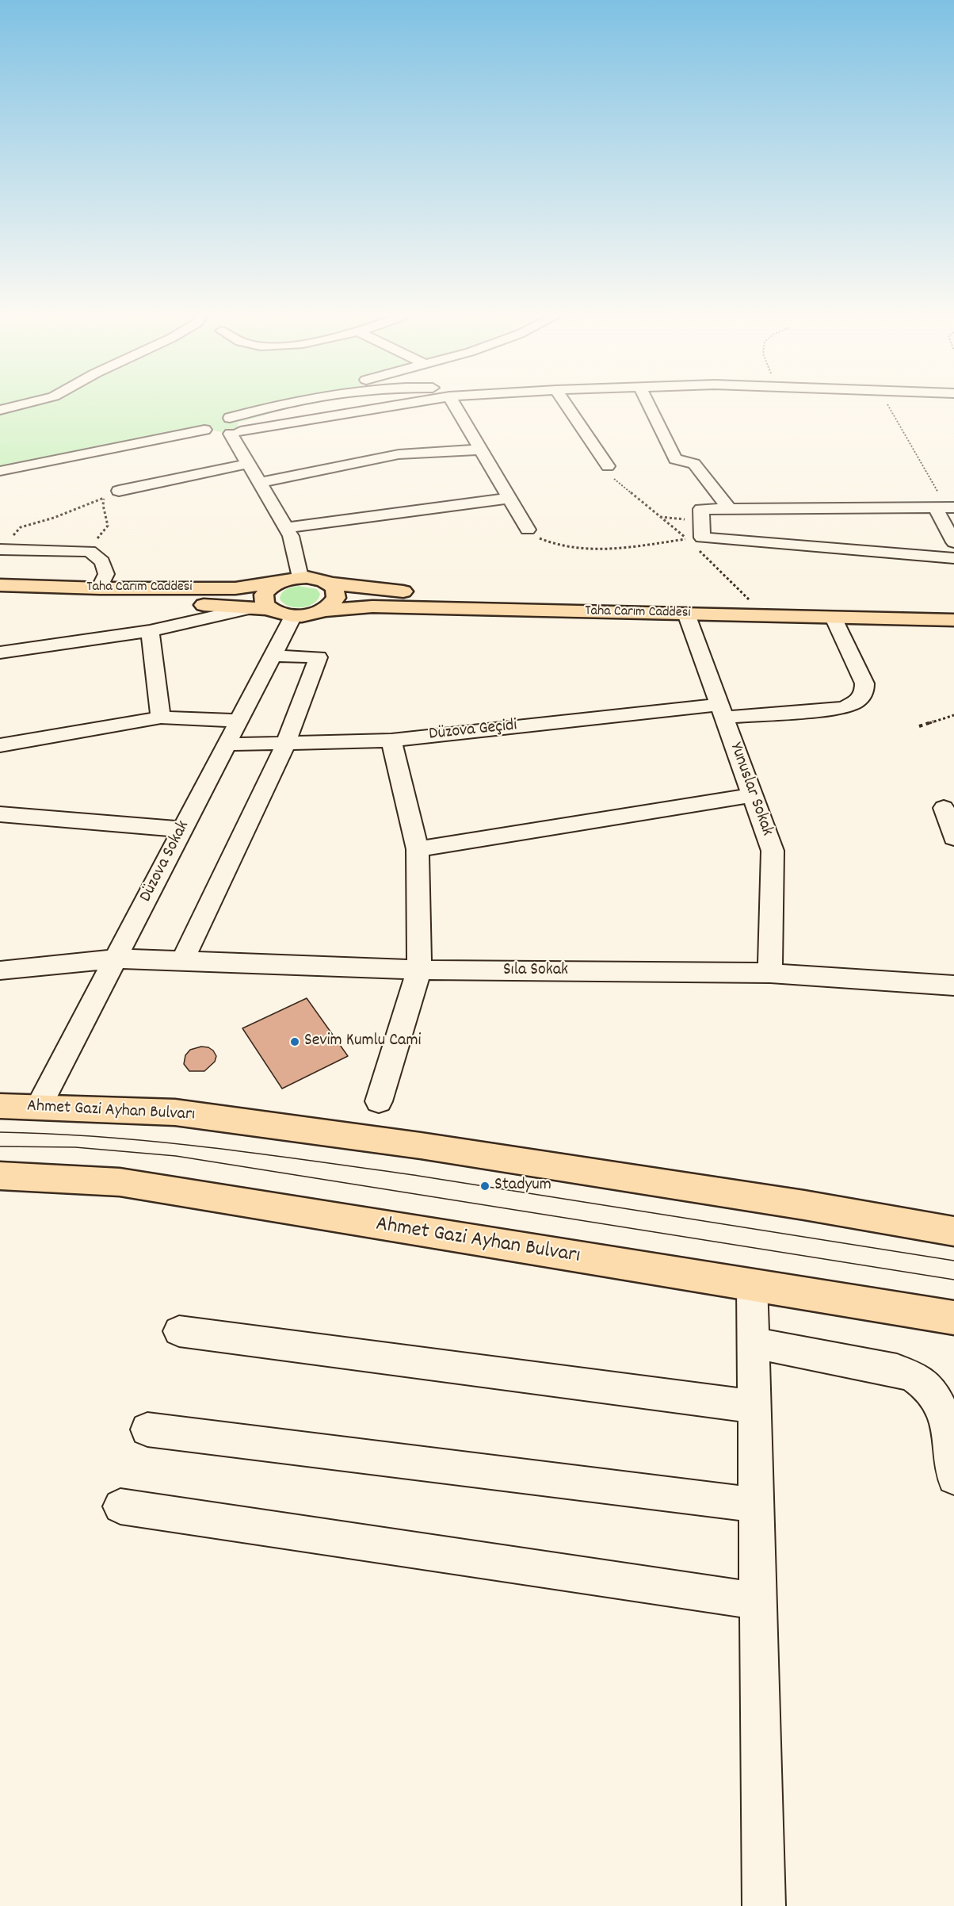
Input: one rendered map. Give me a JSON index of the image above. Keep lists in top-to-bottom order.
{
  "streets": {
    "main road": ["Taha Carım Caddesi", "Ahmet Gazi Ayhan Bulvarı"],
    "street": [
      "Düzova Geçidi",
      "Yunuslar Sokak",
      "Düzova Sokak",
      "Sıla Sokak"
    ]
  },
  "crossings": [
    ["Taha Carım Caddesi", "Düzova Geçidi"],
    ["Taha Carım Caddesi", "Yunuslar Sokak"],
    ["Taha Carım Caddesi", "Düzova Sokak"],
    ["Düzova Geçidi", "Yunuslar Sokak"],
    ["Düzova Geçidi", "Düzova Sokak"],
    ["Yunuslar Sokak", "Sıla Sokak"],
    ["Düzova Sokak", "Sıla Sokak"],
    ["Düzova Sokak", "Ahmet Gazi Ayhan Bulvarı"]
  ],
  "places": ["Sevim Kumlu Cami", "Stadyum"]
}
